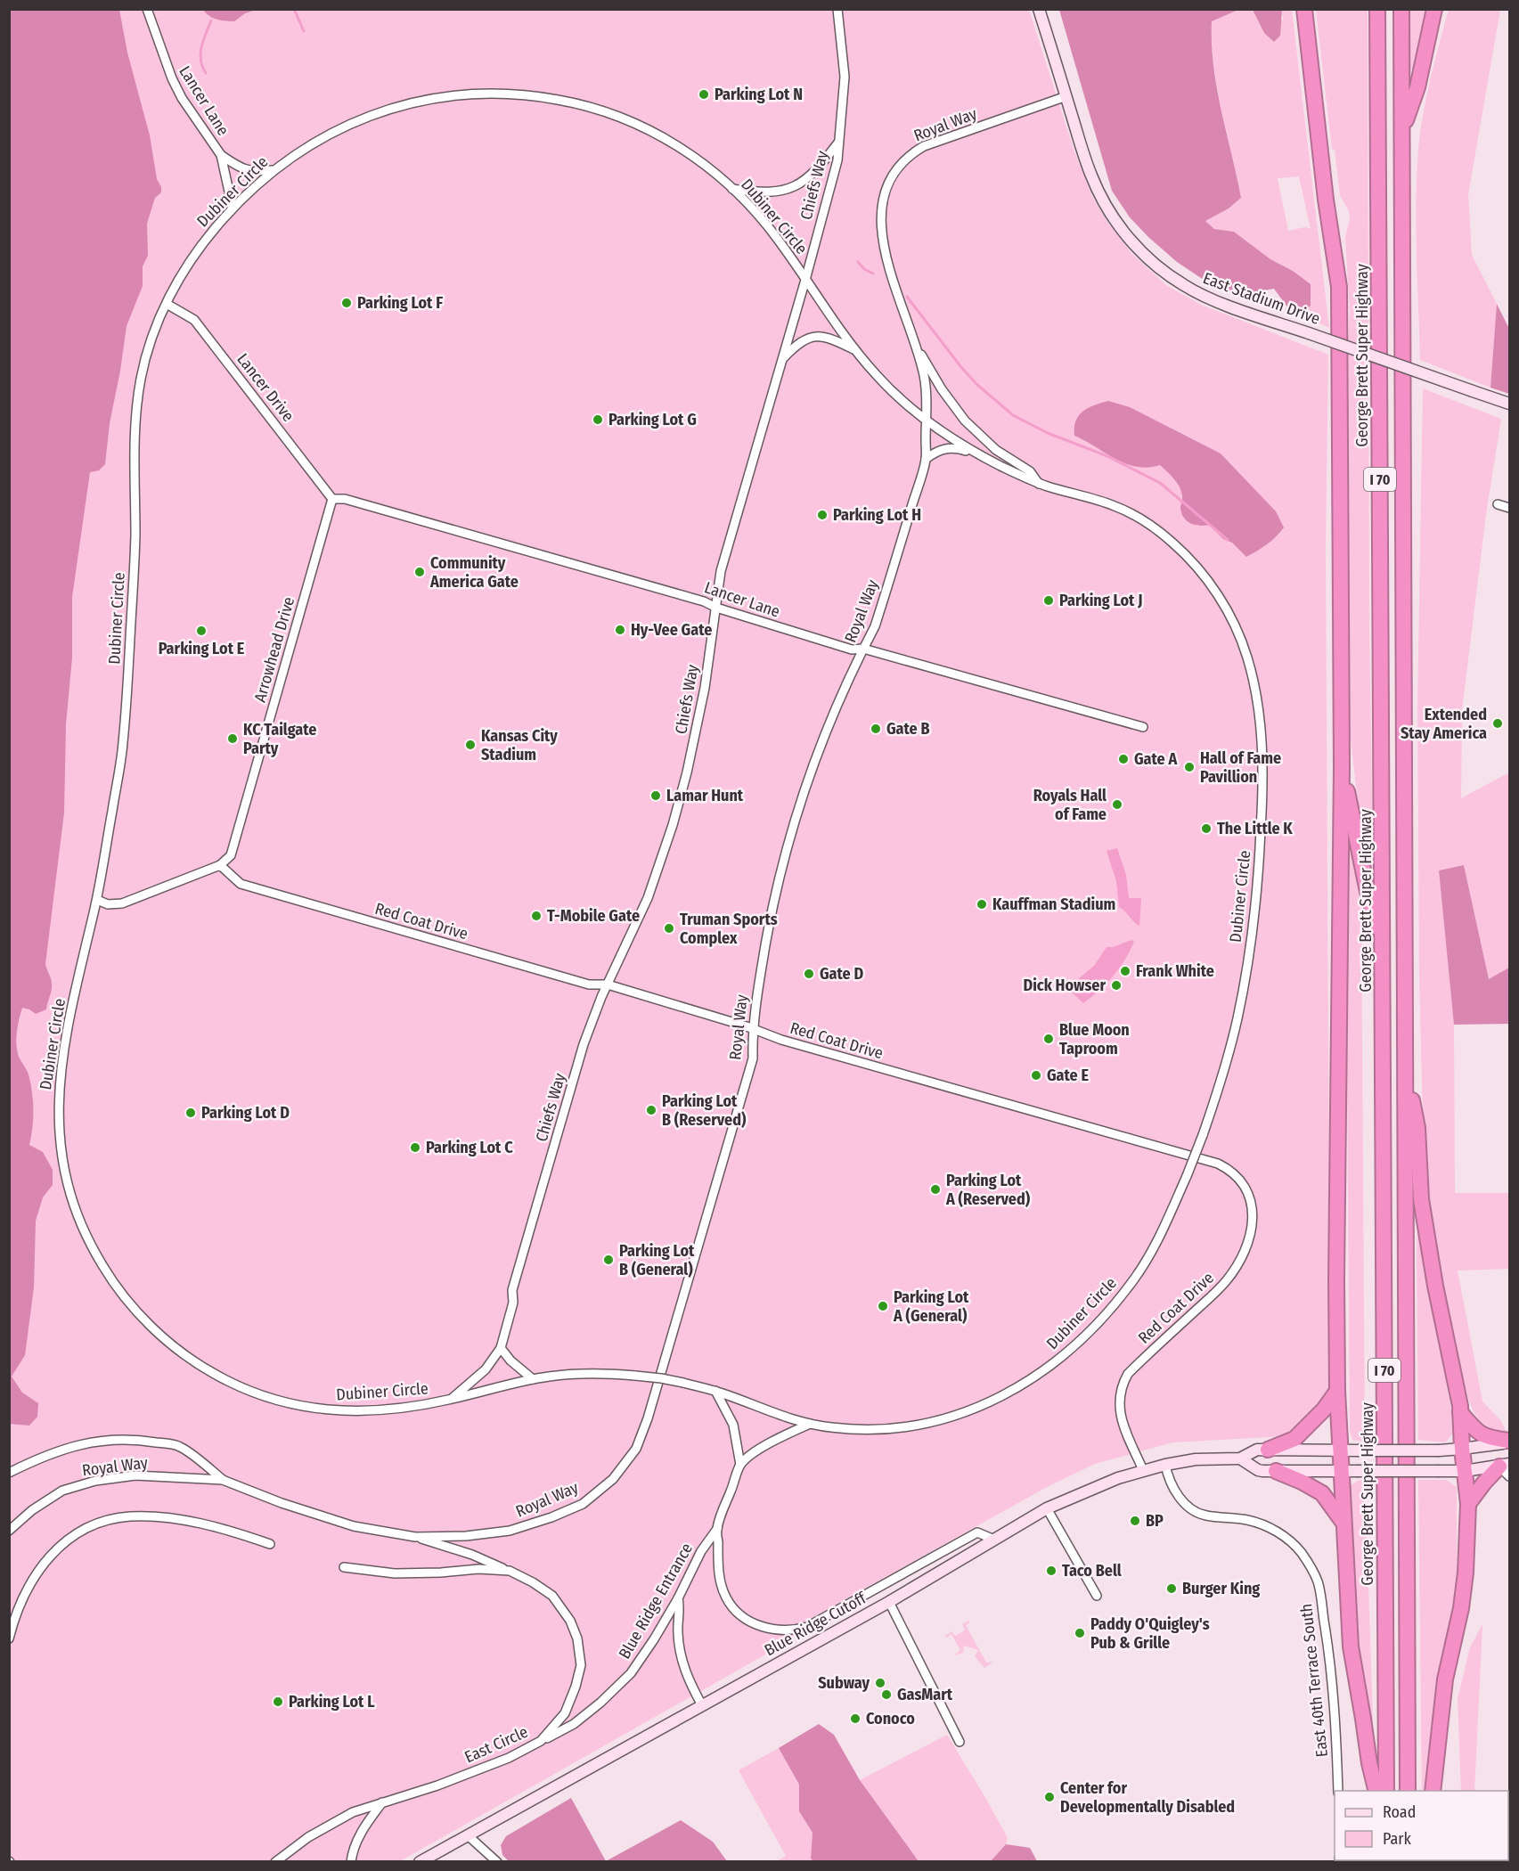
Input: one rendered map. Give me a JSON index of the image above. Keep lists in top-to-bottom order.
{
  "streets": {
    "highway": ["George Brett Super Highway", "I 70"],
    "main road": ["East Stadium Drive", "Blue Ridge Cutoff"],
    "street": [
      "Lancer Lane",
      "Royal Way",
      "Chiefs Way",
      "Dubiner Circle",
      "Lancer Drive",
      "Arrowhead Drive",
      "Red Coat Drive",
      "Blue Ridge Entrance",
      "East 40th Terrace South",
      "East Circle"
    ]
  },
  "crossings": [
    ["Lancer Lane", "Royal Way"],
    ["Lancer Lane", "Chiefs Way"],
    ["Lancer Lane", "Dubiner Circle"],
    ["Lancer Lane", "Lancer Drive"],
    ["Lancer Lane", "Arrowhead Drive"],
    ["Royal Way", "Dubiner Circle"],
    ["Royal Way", "East Stadium Drive"],
    ["Royal Way", "Red Coat Drive"],
    ["Royal Way", "East Circle"],
    ["Chiefs Way", "Dubiner Circle"],
    ["Chiefs Way", "Red Coat Drive"],
    ["Dubiner Circle", "Lancer Drive"],
    ["Lancer Drive", "Arrowhead Drive"],
    ["Arrowhead Drive", "Red Coat Drive"],
    ["Red Coat Drive", "Blue Ridge Cutoff"],
    ["Blue Ridge Entrance", "East Circle"],
    ["Blue Ridge Cutoff", "East 40th Terrace South"]
  ],
  "places": [
    "Parking Lot N",
    "Parking Lot F",
    "Parking Lot G",
    "Parking Lot H",
    "Community America Gate",
    "Parking Lot J",
    "Hy-Vee Gate",
    "Parking Lot E",
    "Extended Stay America",
    "Gate B",
    "KC Tailgate Party",
    "Kansas City Stadium",
    "Gate A",
    "Hall of Fame Pavillion",
    "Lamar Hunt",
    "Royals Hall of Fame",
    "The Little K",
    "Kauffman Stadium",
    "T-Mobile Gate",
    "Truman Sports Complex",
    "Frank White",
    "Gate D",
    "Dick Howser",
    "Blue Moon Taproom",
    "Gate E",
    "Parking Lot B (Reserved)",
    "Parking Lot D",
    "Parking Lot C",
    "Parking Lot A (Reserved)",
    "Parking Lot B (General)",
    "Parking Lot A (General)",
    "BP",
    "Taco Bell",
    "Burger King",
    "Paddy O'Quigley's Pub & Grille",
    "Subway",
    "GasMart",
    "Parking Lot L",
    "Conoco",
    "Center for Developmentally Disabled"
  ],
  "legend": ["Road", "Park"]
}
